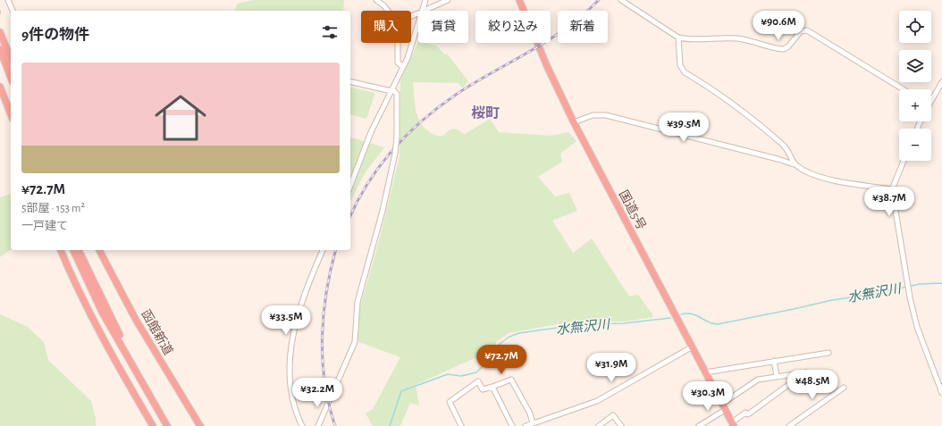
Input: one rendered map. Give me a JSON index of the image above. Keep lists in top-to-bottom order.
{
  "streets": {
    "highway": ["国道5号", "函館新道"]
  },
  "districts": ["桜町"],
  "water": ["水無沢川"],
  "page": {
    "map_buttons": ["+", "−"],
    "price": [
      "¥90.6M",
      "¥39.5M",
      "¥38.7M",
      "¥33.5M",
      "¥72.7M",
      "¥31.9M",
      "¥48.5M",
      "¥32.2M",
      "¥30.3M"
    ],
    "chip": [
      "購入",
      "賃貸",
      "絞り込み",
      "新着"
    ],
    "heading": "9件の物件",
    "list": [
      {
        "name": "¥72.7M",
        "note": "5部屋 · 153 m² · 一戸建て"
      }
    ]
  }
}
